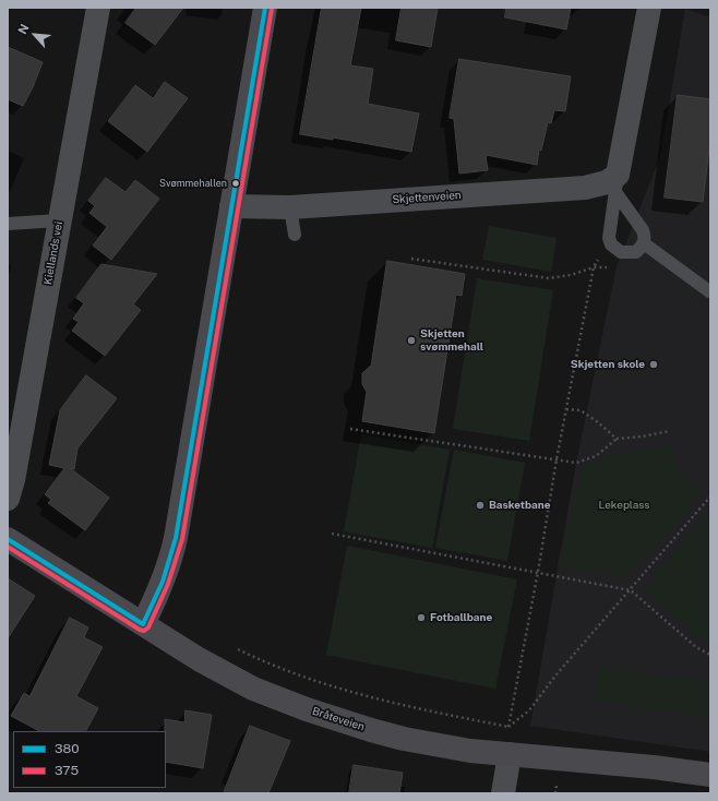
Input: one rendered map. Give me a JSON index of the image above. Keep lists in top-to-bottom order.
{
  "streets": {
    "main road": ["Bråteveien"],
    "street": ["Skjettenveien", "Kiellands vei"]
  },
  "parks": ["Lekeplass"],
  "places": [
    "Svømmehallen",
    "Skjetten svømmehall",
    "Skjetten skole",
    "Basketbane",
    "Fotballbane"
  ],
  "lines": ["transit line 380", "transit line 375"],
  "legend": ["380", "375"],
  "north": "top left"
}
